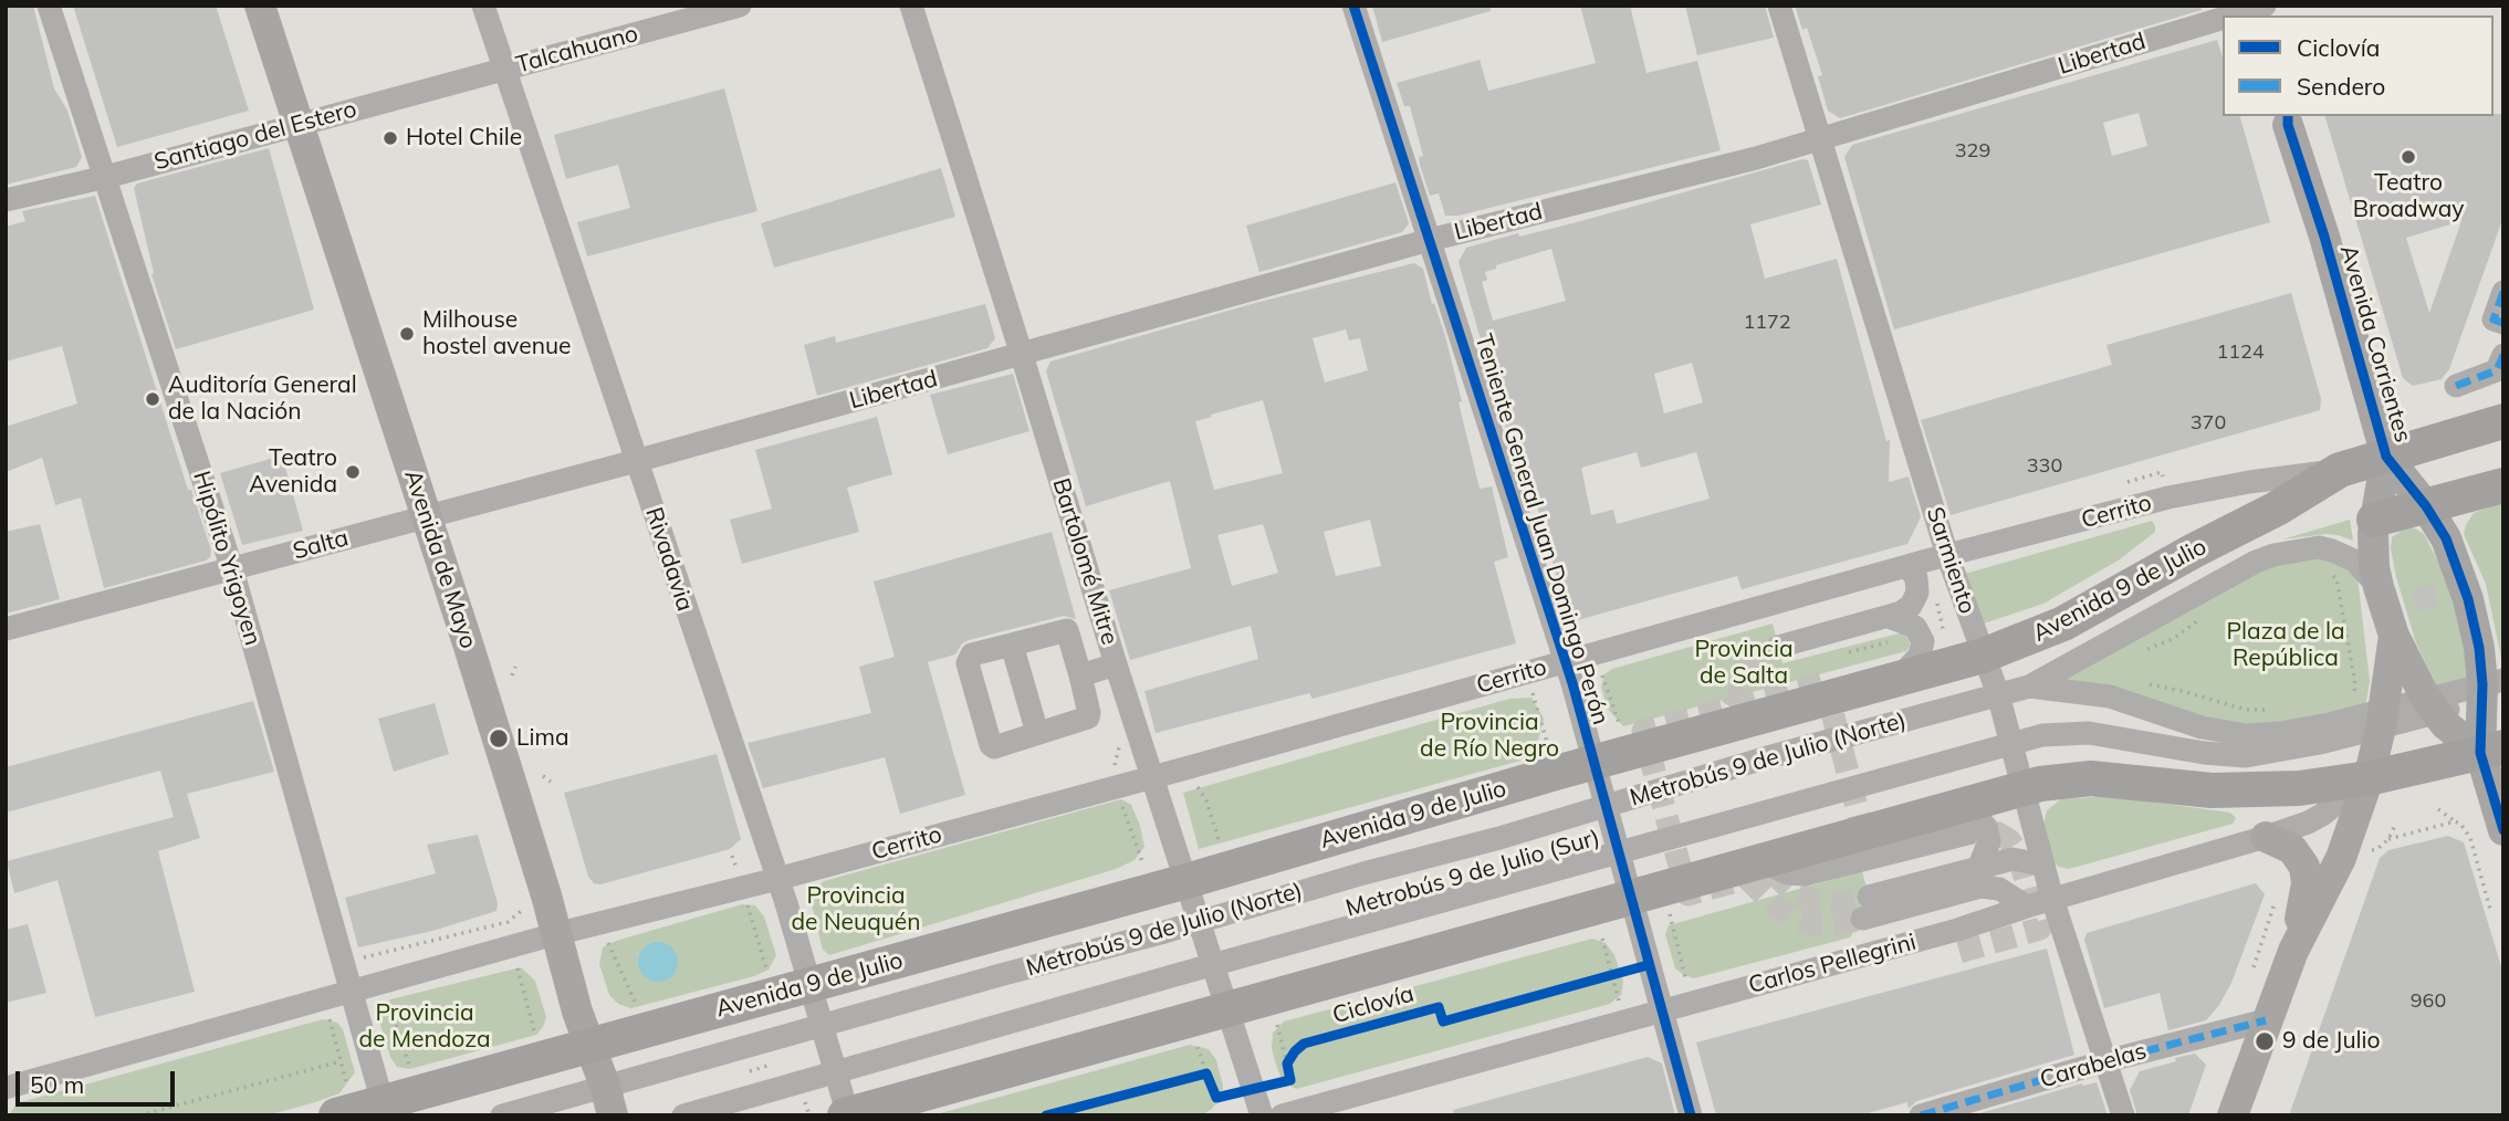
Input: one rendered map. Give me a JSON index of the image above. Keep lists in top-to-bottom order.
{
  "streets": {
    "highway": ["Avenida 9 de Julio"],
    "main road": ["Avenida Corrientes", "Avenida de Mayo"],
    "street": [
      "Talcahuano",
      "Libertad",
      "Santiago del Estero",
      "Cerrito",
      "Teniente General Juan Domingo Perón",
      "Salta",
      "Hipólito Yrigoyen",
      "Rivadavia",
      "Sarmiento",
      "Bartolomé Mitre",
      "Metrobús 9 de Julio (Norte)",
      "Metrobús 9 de Julio (Sur)",
      "Carlos Pellegrini",
      "Carabelas"
    ],
    "cycle path": ["Ciclovía"]
  },
  "crossings": [
    ["Talcahuano", "Santiago del Estero"],
    ["Talcahuano", "Rivadavia"],
    ["Libertad", "Teniente General Juan Domingo Perón"],
    ["Libertad", "Salta"],
    ["Libertad", "Rivadavia"],
    ["Libertad", "Sarmiento"],
    ["Libertad", "Bartolomé Mitre"],
    ["Santiago del Estero", "Hipólito Yrigoyen"],
    ["Santiago del Estero", "Avenida de Mayo"],
    ["Santiago del Estero", "Rivadavia"],
    ["Avenida Corrientes", "Avenida 9 de Julio"],
    ["Avenida Corrientes", "Metrobús 9 de Julio (Norte)"],
    ["Cerrito", "Teniente General Juan Domingo Perón"],
    ["Cerrito", "Rivadavia"],
    ["Cerrito", "Sarmiento"],
    ["Cerrito", "Bartolomé Mitre"],
    ["Cerrito", "Avenida 9 de Julio"],
    ["Teniente General Juan Domingo Perón", "Avenida 9 de Julio"],
    ["Teniente General Juan Domingo Perón", "Metrobús 9 de Julio (Norte)"],
    ["Teniente General Juan Domingo Perón", "Metrobús 9 de Julio (Sur)"],
    ["Teniente General Juan Domingo Perón", "Carlos Pellegrini"],
    ["Salta", "Hipólito Yrigoyen"],
    ["Salta", "Avenida de Mayo"],
    ["Salta", "Rivadavia"],
    ["Hipólito Yrigoyen", "Avenida 9 de Julio"],
    ["Avenida de Mayo", "Avenida 9 de Julio"],
    ["Avenida de Mayo", "Metrobús 9 de Julio (Norte)"],
    ["Rivadavia", "Avenida 9 de Julio"],
    ["Rivadavia", "Metrobús 9 de Julio (Norte)"],
    ["Rivadavia", "Metrobús 9 de Julio (Sur)"],
    ["Sarmiento", "Avenida 9 de Julio"],
    ["Sarmiento", "Metrobús 9 de Julio (Norte)"],
    ["Sarmiento", "Metrobús 9 de Julio (Sur)"],
    ["Sarmiento", "Carlos Pellegrini"],
    ["Sarmiento", "Carabelas"],
    ["Bartolomé Mitre", "Avenida 9 de Julio"],
    ["Bartolomé Mitre", "Metrobús 9 de Julio (Norte)"],
    ["Bartolomé Mitre", "Metrobús 9 de Julio (Sur)"],
    ["Metrobús 9 de Julio (Norte)", "Metrobús 9 de Julio (Sur)"]
  ],
  "parks": [
    "Plaza de la República",
    "Provincia de Salta",
    "Provincia de Río Negro",
    "Provincia de Neuquén",
    "Provincia de Mendoza"
  ],
  "places": [
    "Hotel Chile",
    "Teatro Broadway",
    "Milhouse hostel avenue",
    "Auditoría General de la Nación",
    "Teatro Avenida",
    "Lima",
    "9 de Julio"
  ],
  "house_numbers": [
    "329",
    "1172",
    "1124",
    "370",
    "330",
    "960"
  ],
  "legend": ["Ciclovía", "Sendero"],
  "scale_bar": "50 m"
}
